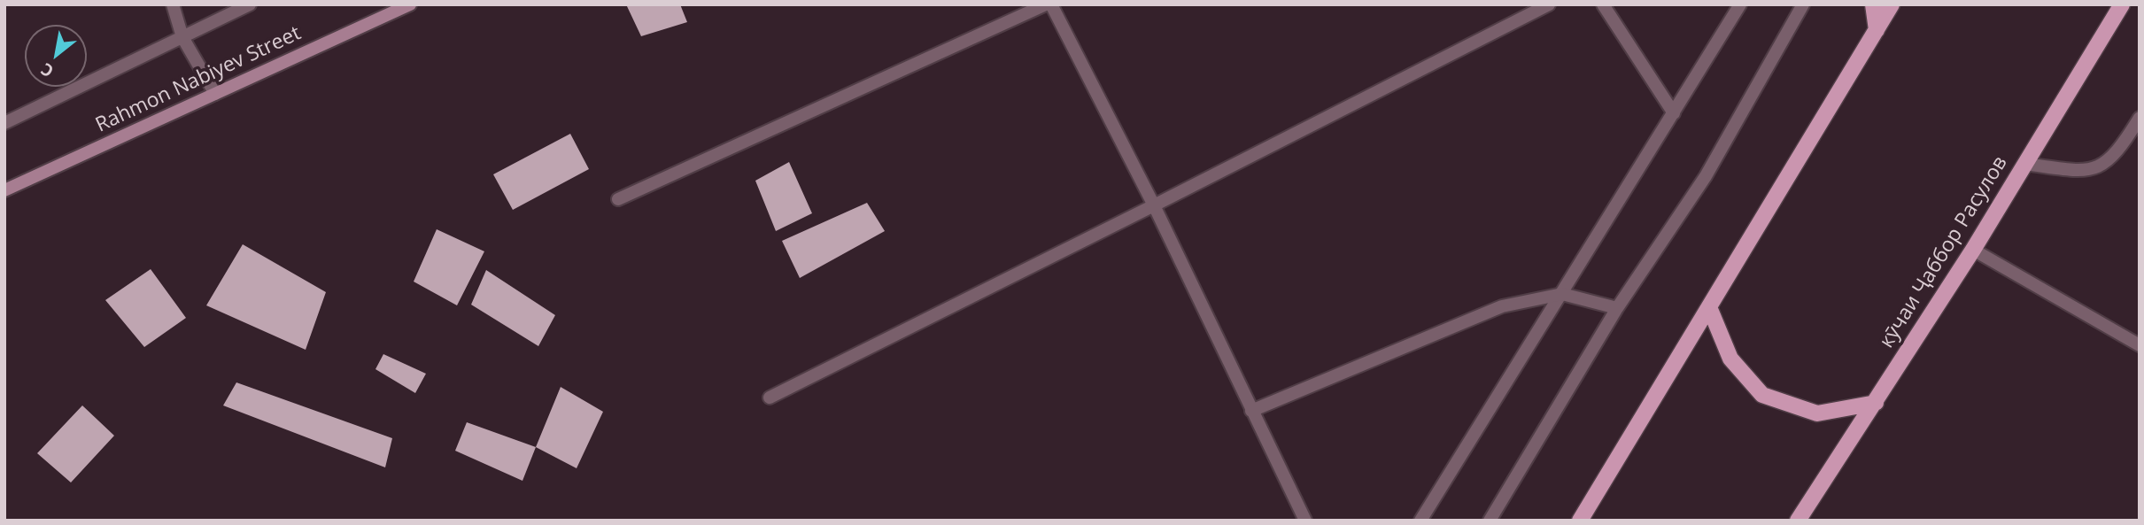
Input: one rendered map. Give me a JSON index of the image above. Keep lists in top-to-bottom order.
{
  "streets": {
    "main road": ["Rahmon Nabiyev Street", "кӯчаи Ҷаббор Расулов"]
  },
  "north": "bottom left"
}
